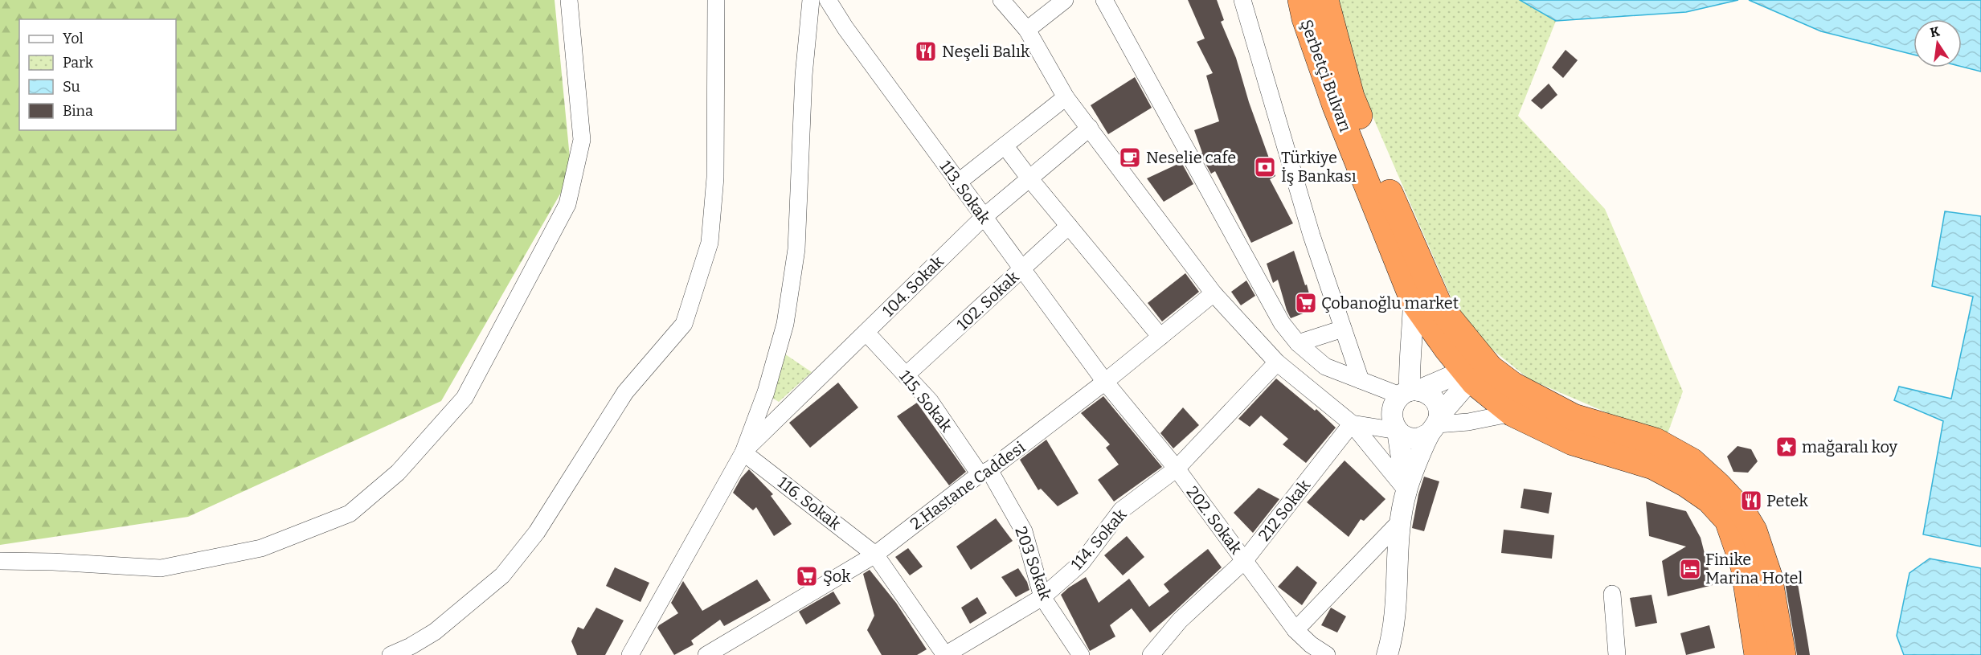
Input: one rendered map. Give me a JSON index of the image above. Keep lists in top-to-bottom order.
{
  "streets": {
    "highway": ["Şerbetçi Bulvarı"],
    "street": [
      "113. Sokak",
      "104. Sokak",
      "102. Sokak",
      "115. Sokak",
      "2.Hastane Caddesi",
      "116. Sokak",
      "212 Sokak",
      "202. Sokak",
      "114. Sokak",
      "203 Sokak"
    ]
  },
  "crossings": [
    ["113. Sokak", "104. Sokak"],
    ["113. Sokak", "102. Sokak"],
    ["113. Sokak", "2.Hastane Caddesi"],
    ["113. Sokak", "202. Sokak"],
    ["104. Sokak", "115. Sokak"],
    ["104. Sokak", "116. Sokak"],
    ["102. Sokak", "115. Sokak"],
    ["115. Sokak", "2.Hastane Caddesi"],
    ["115. Sokak", "203 Sokak"],
    ["2.Hastane Caddesi", "116. Sokak"],
    ["2.Hastane Caddesi", "202. Sokak"],
    ["2.Hastane Caddesi", "203 Sokak"],
    ["116. Sokak", "114. Sokak"],
    ["212 Sokak", "202. Sokak"],
    ["202. Sokak", "114. Sokak"],
    ["114. Sokak", "203 Sokak"]
  ],
  "places": {
    "restaurant": ["Neşeli Balık", "Petek"],
    "cafe": ["Neselie cafe"],
    "bank": ["Türkiye İş Bankası"],
    "supermarket": ["Çobanoğlu market", "Şok"],
    "place": ["mağaralı koy"],
    "hotel": ["Finike Marina Hotel"]
  },
  "legend": [
    "Yol",
    "Park",
    "Su",
    "Bina"
  ],
  "north": "top"
}
